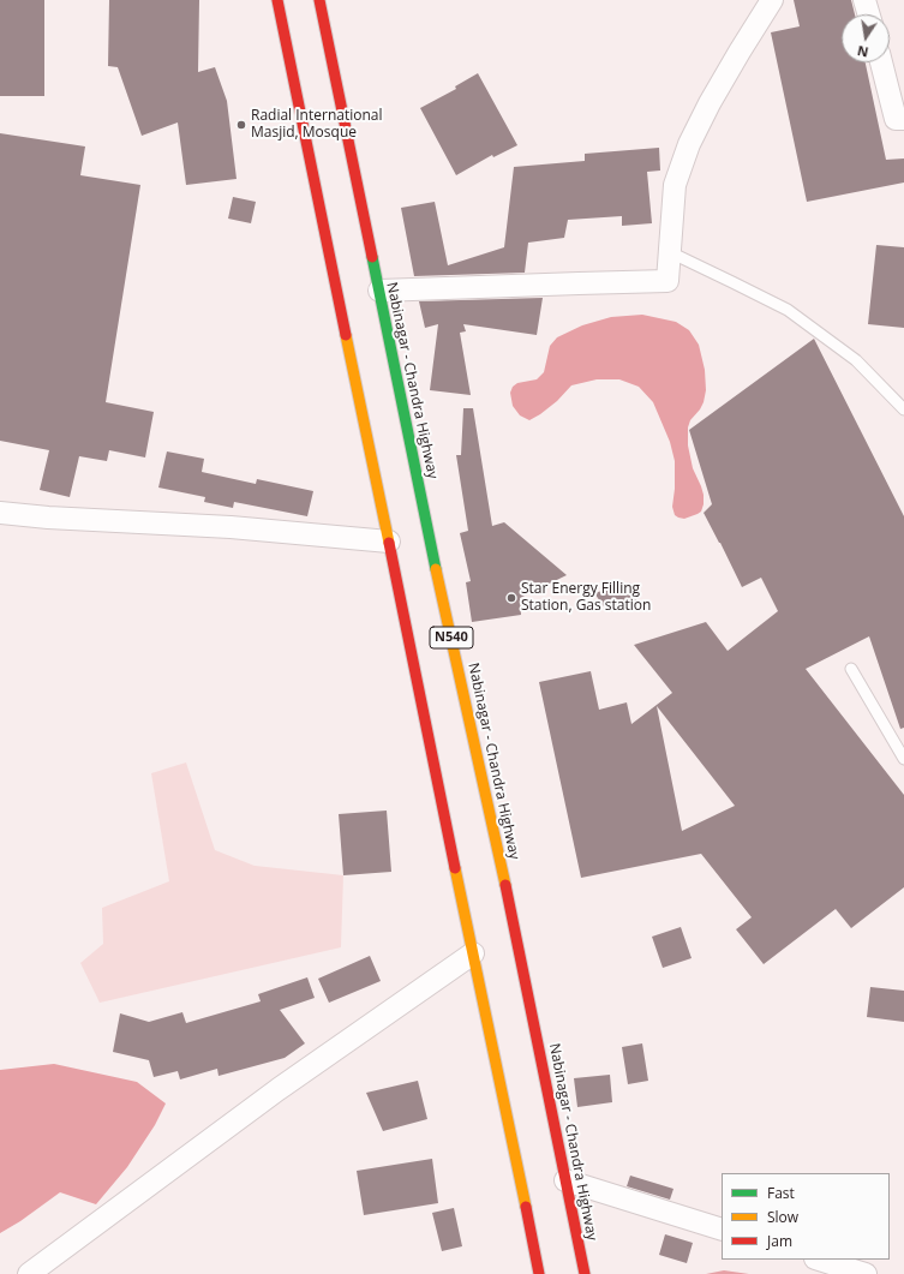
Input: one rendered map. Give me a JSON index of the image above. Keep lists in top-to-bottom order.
{
  "streets": {
    "highway": ["Nabinagar - Chandra Highway", "N540"]
  },
  "places": ["Radial International Masjid, Mosque", "Star Energy Filling Station, Gas station"],
  "legend": ["Fast", "Slow", "Jam"],
  "north": "bottom"
}
